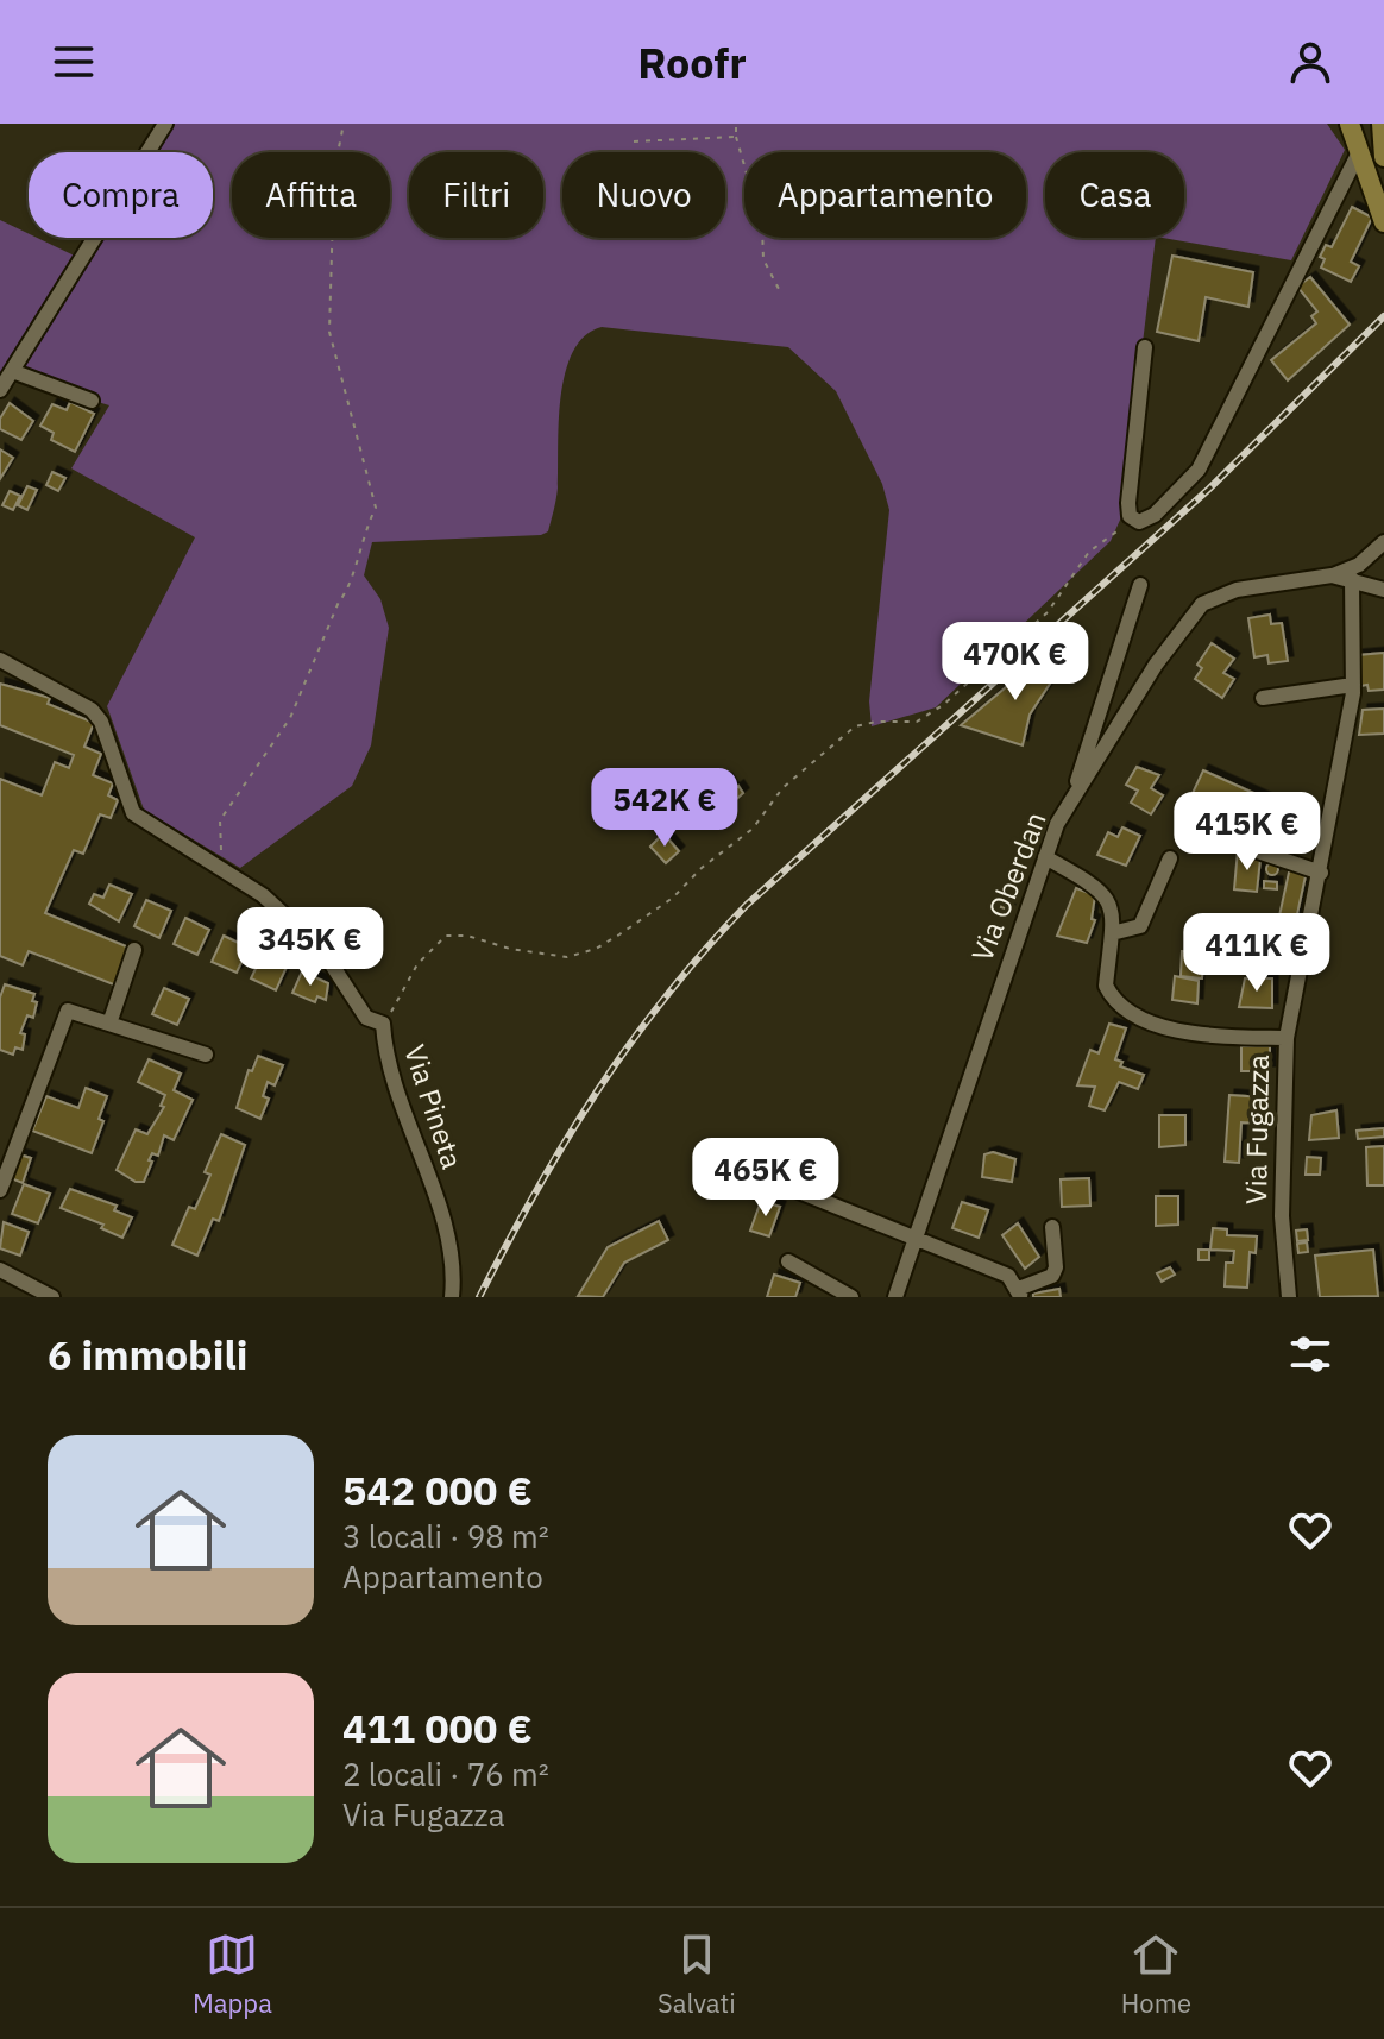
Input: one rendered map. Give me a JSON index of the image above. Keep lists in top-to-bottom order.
{
  "streets": {
    "street": ["Via Oberdan", "Via Pineta", "Via Fugazza"]
  },
  "crossings": [
    ["Via Oberdan", "Via Fugazza"]
  ],
  "page": {
    "header": "Roofr",
    "chip": [
      "Compra",
      "Affitta",
      "Filtri",
      "Nuovo",
      "Appartamento",
      "Casa"
    ],
    "price": [
      "470K €",
      "542K €",
      "415K €",
      "345K €",
      "411K €",
      "465K €"
    ],
    "heading": "6 immobili",
    "list": [
      {
        "name": "542 000 €",
        "note": "3 locali · 98 m² · Appartamento"
      },
      {
        "name": "411 000 €",
        "note": "2 locali · 76 m² · Via Fugazza"
      }
    ],
    "tabs": ["Mappa", "Salvati", "Home"]
  }
}
